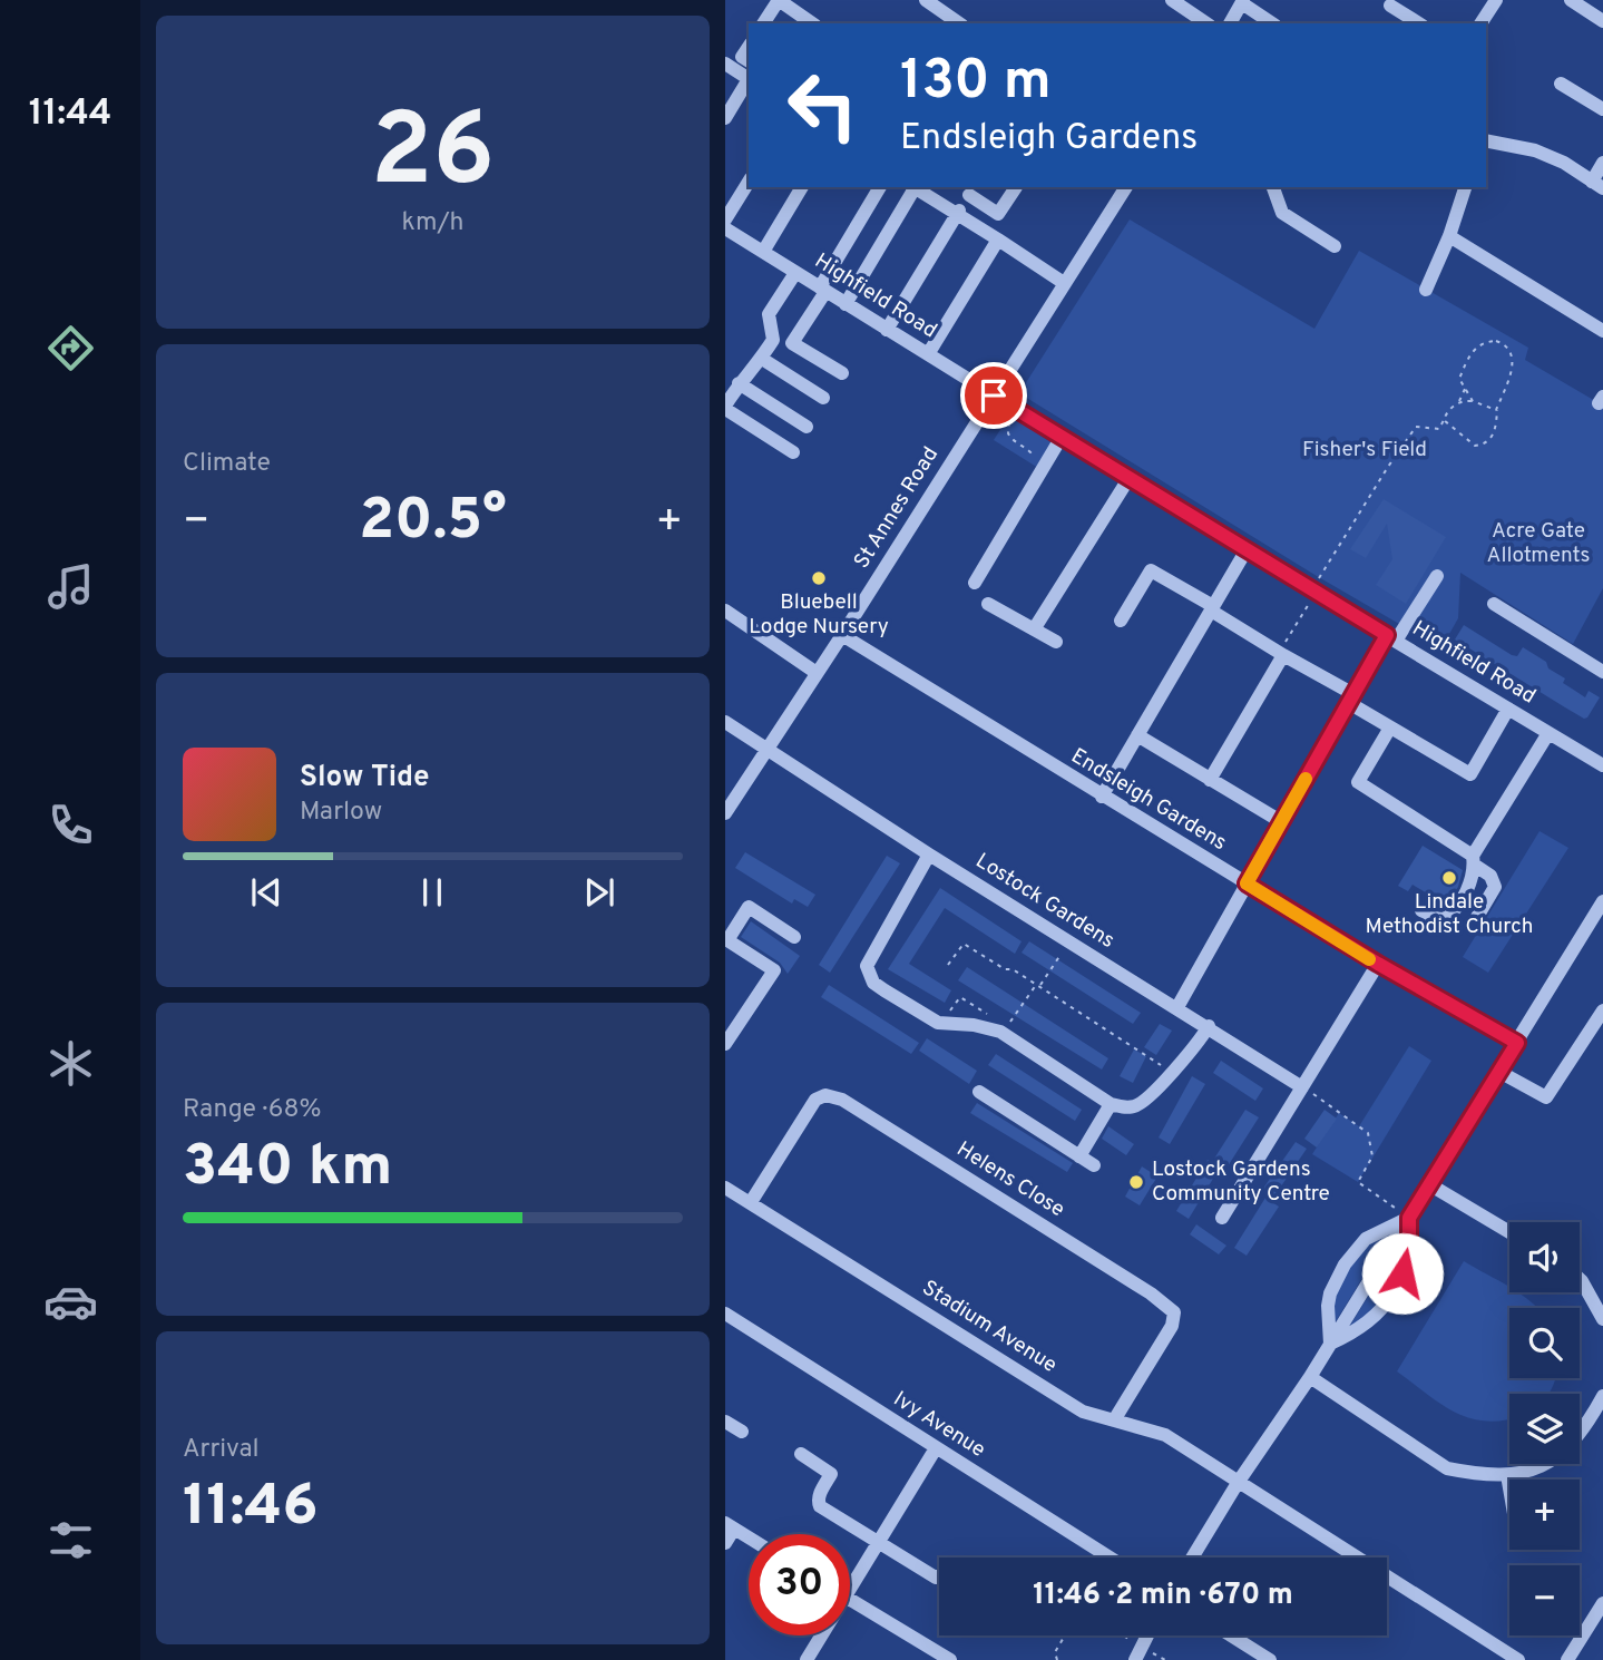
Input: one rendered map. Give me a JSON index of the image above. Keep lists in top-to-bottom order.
{
  "streets": {
    "street": [
      "Highfield Road",
      "St Annes Road",
      "Endsleigh Gardens",
      "Lostock Gardens",
      "Helens Close",
      "Stadium Avenue",
      "Ivy Avenue"
    ]
  },
  "crossings": [
    ["Highfield Road", "St Annes Road"],
    ["St Annes Road", "Endsleigh Gardens"],
    ["St Annes Road", "Lostock Gardens"],
    ["Helens Close", "Stadium Avenue"]
  ],
  "parks": ["Fisher's Field", "Acre Gate Allotments"],
  "places": ["Bluebell Lodge Nursery", "Lindale Methodist Church", "Lostock Gardens Community Centre"],
  "page": {
    "tabs": "11:44",
    "tile": [
      ["26", "km/h"],
      "Climate",
      ["Range · 68%", "340 km"],
      ["Arrival", "11:46"]
    ],
    "turn": ["130 m", "Endsleigh Gardens"],
    "heat": ["−", "20.5°", "+"],
    "song": ["Slow Tide", "Marlow"],
    "map_buttons": ["+", "−"],
    "limit": "30",
    "trip": "11:46 · 2 min · 670 m"
  }
}
